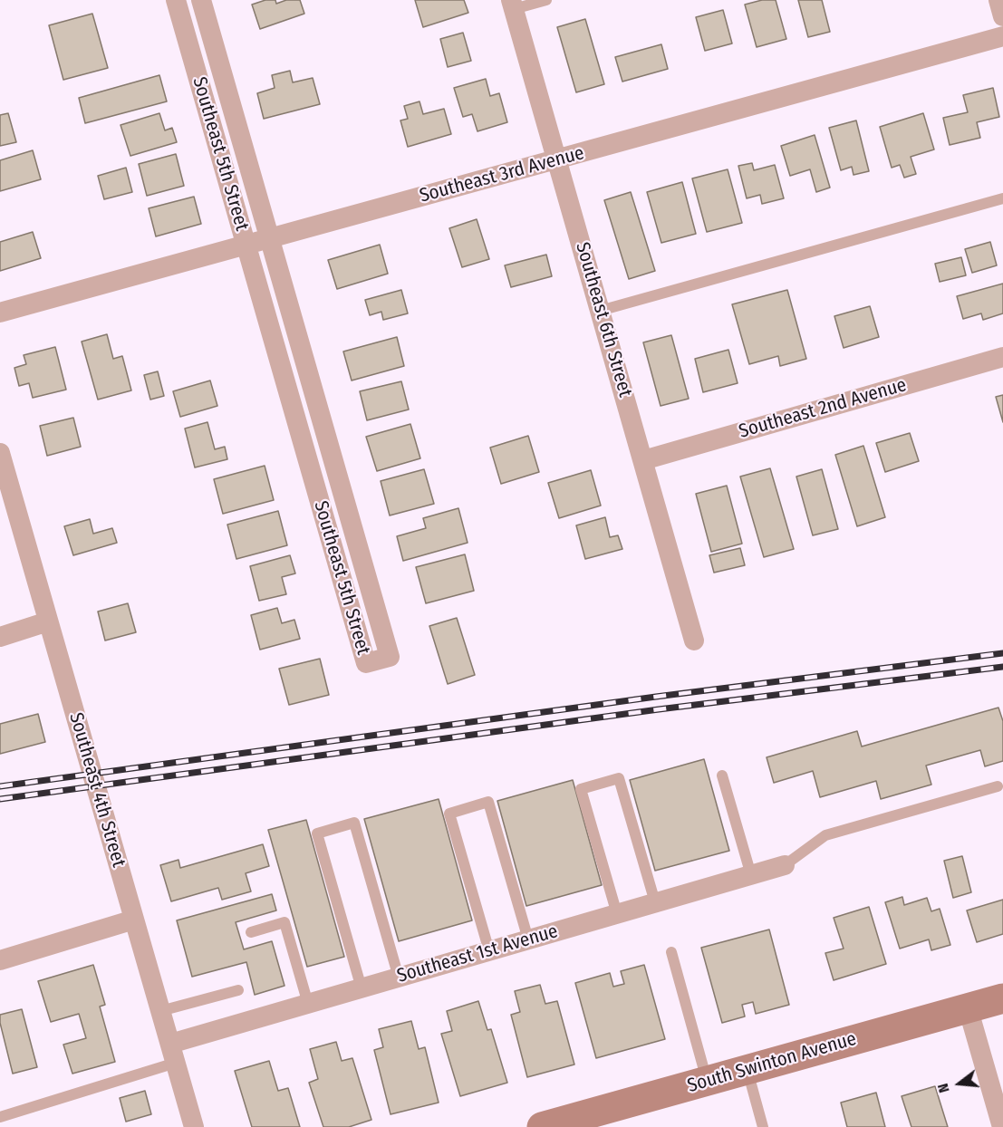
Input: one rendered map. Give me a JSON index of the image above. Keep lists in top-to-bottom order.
{
  "streets": {
    "street": [
      "Southeast 5th Street",
      "Southeast 3rd Avenue",
      "Southeast 6th Street",
      "Southeast 2nd Avenue",
      "Southeast 4th Street",
      "Southeast 1st Avenue",
      "South Swinton Avenue"
    ]
  },
  "crossings": [
    ["Southeast 5th Street", "Southeast 3rd Avenue"],
    ["Southeast 3rd Avenue", "Southeast 6th Street"],
    ["Southeast 6th Street", "Southeast 2nd Avenue"],
    ["Southeast 4th Street", "Southeast 1st Avenue"]
  ],
  "north": "left"
}
